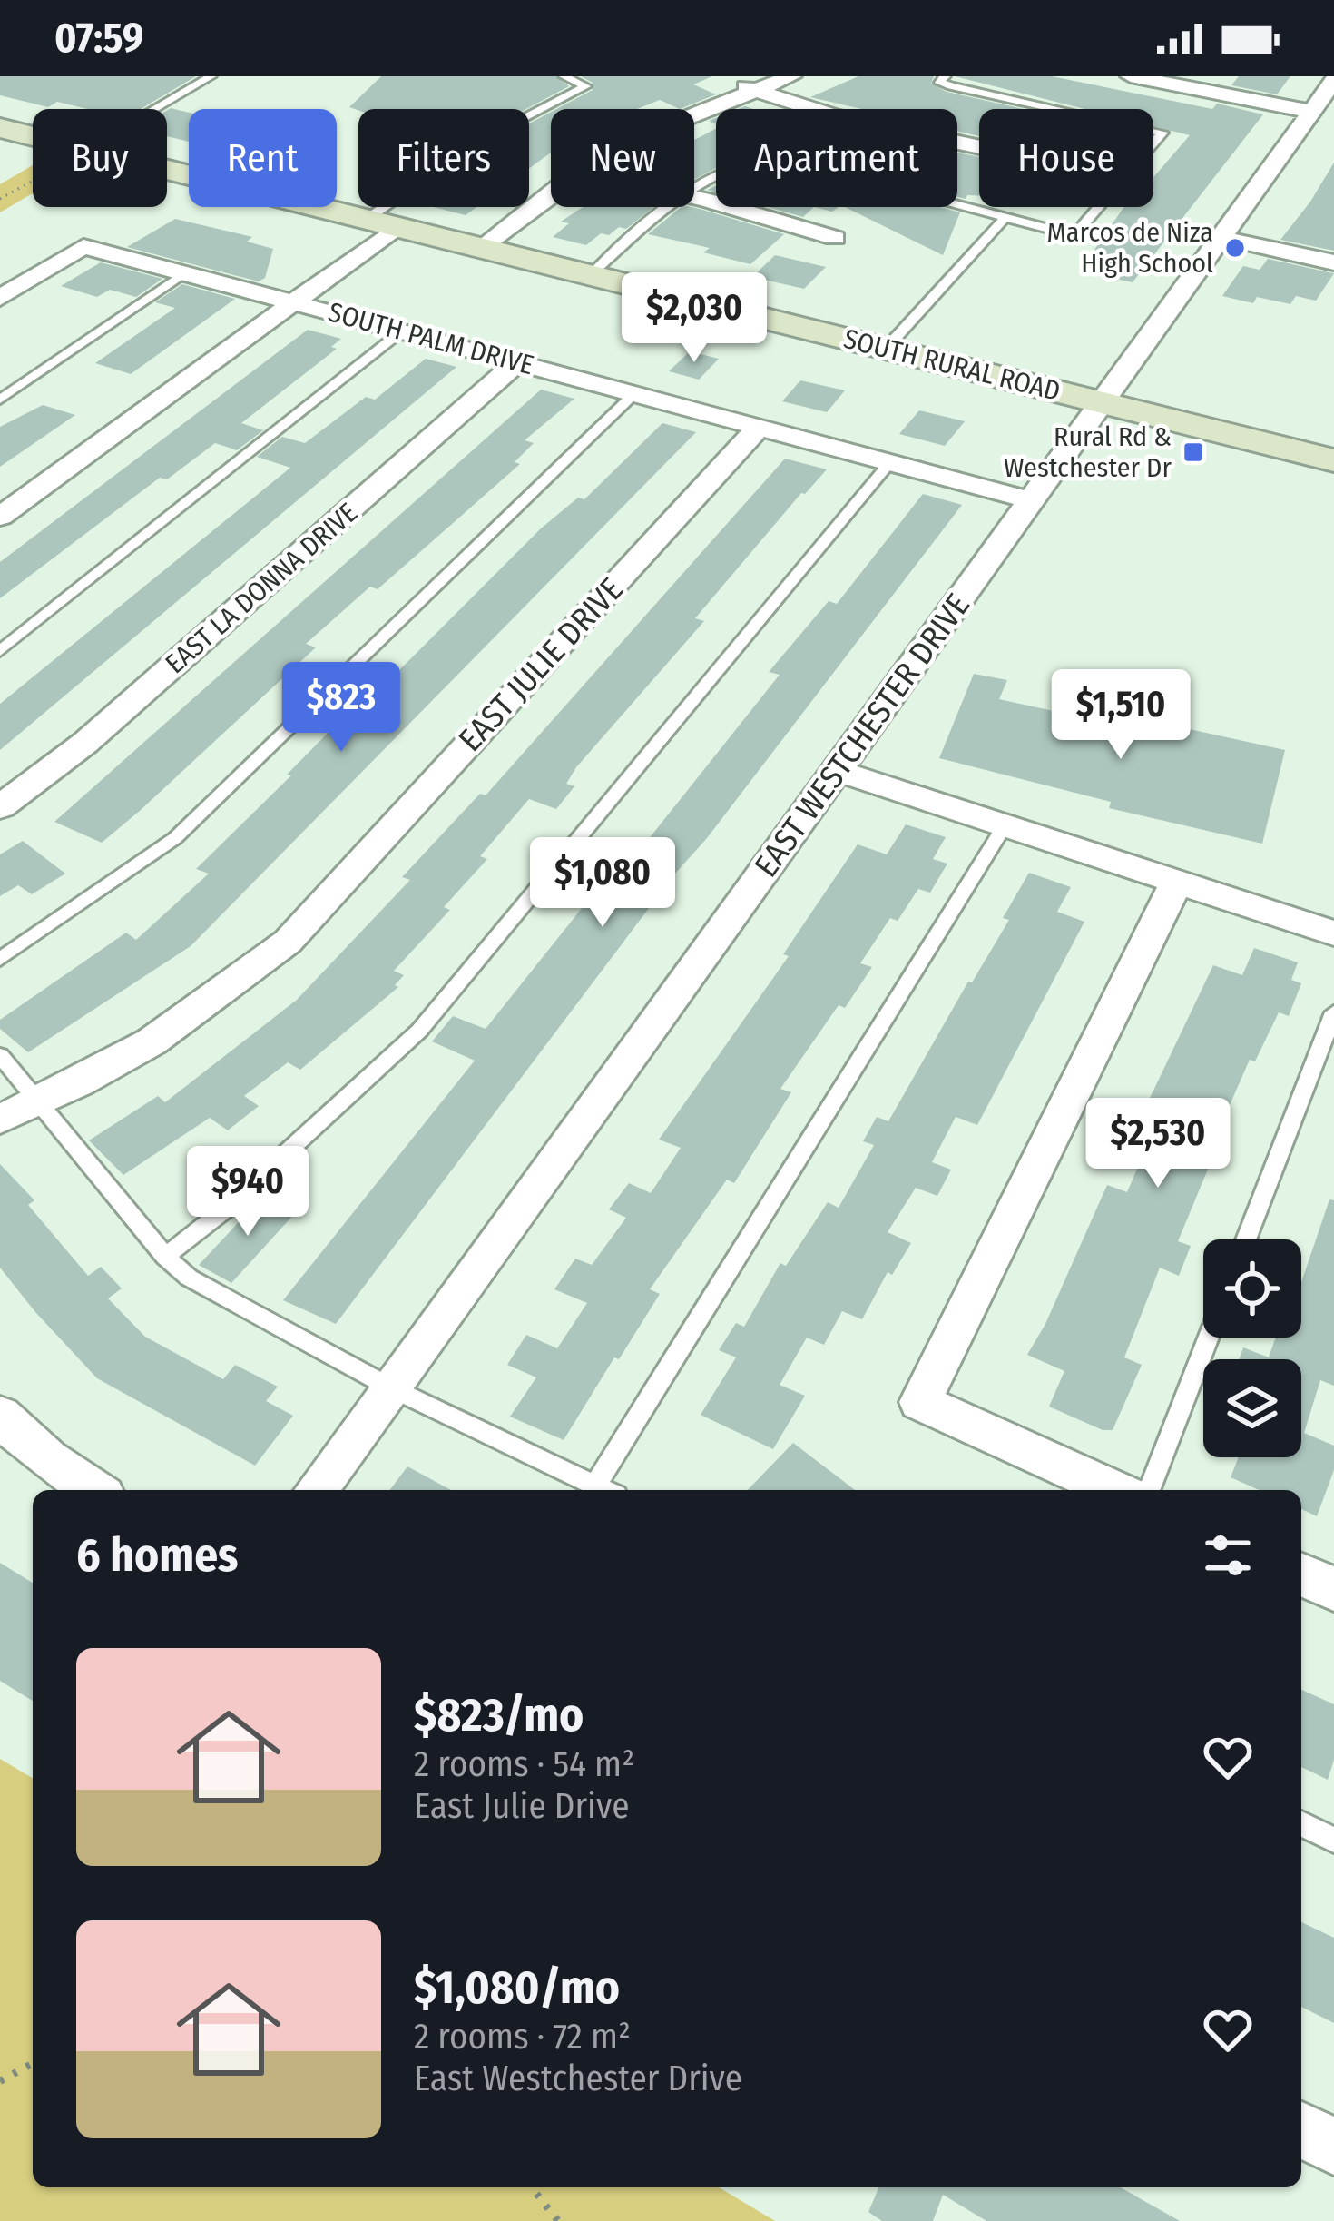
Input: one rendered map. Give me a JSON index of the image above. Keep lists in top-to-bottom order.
{
  "streets": {
    "main road": ["SOUTH RURAL ROAD"],
    "street": [
      "SOUTH PALM DRIVE",
      "EAST LA DONNA DRIVE",
      "EAST JULIE DRIVE",
      "EAST WESTCHESTER DRIVE"
    ]
  },
  "crossings": [
    ["SOUTH PALM DRIVE", "EAST LA DONNA DRIVE"],
    ["SOUTH PALM DRIVE", "EAST JULIE DRIVE"],
    ["SOUTH PALM DRIVE", "EAST WESTCHESTER DRIVE"],
    ["SOUTH RURAL ROAD", "EAST WESTCHESTER DRIVE"]
  ],
  "places": {
    "other": ["Marcos de Niza High School"],
    "transit": ["Rural Rd & Westchester Dr"]
  },
  "page": {
    "status": "07:59",
    "chip": [
      "Buy",
      "Rent",
      "Filters",
      "New",
      "Apartment",
      "House"
    ],
    "price": [
      "$2,030",
      "$823",
      "$1,510",
      "$1,080",
      "$2,530",
      "$940"
    ],
    "heading": "6 homes",
    "list": [
      {
        "name": "$823/mo",
        "note": "2 rooms · 54 m² · East Julie Drive"
      },
      {
        "name": "$1,080/mo",
        "note": "2 rooms · 72 m² · East Westchester Drive"
      }
    ]
  }
}
